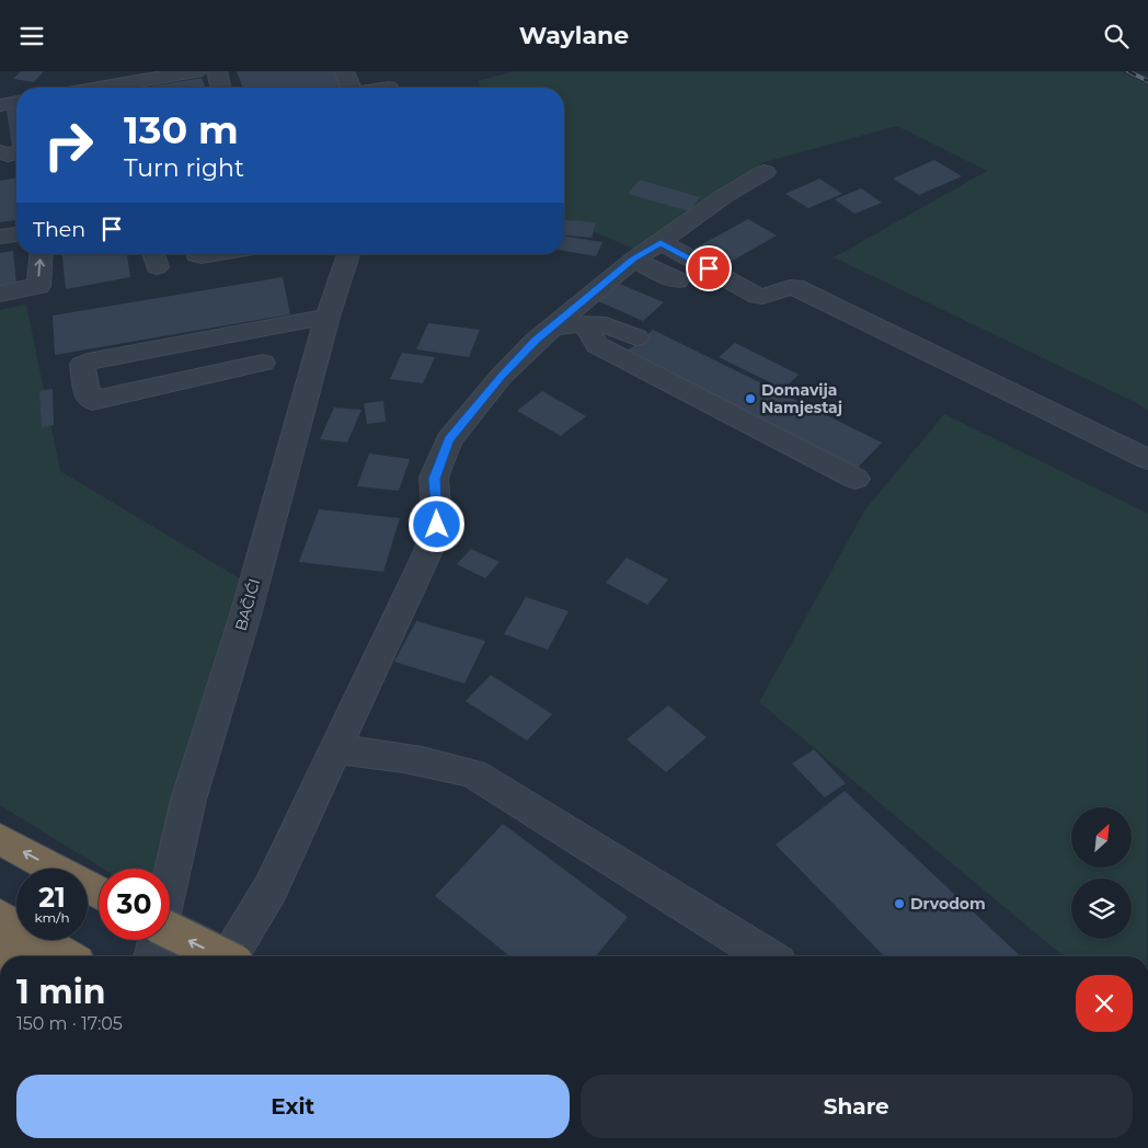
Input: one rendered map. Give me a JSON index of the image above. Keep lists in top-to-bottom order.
{
  "streets": {
    "street": ["BAČIĆI"]
  },
  "places": ["Domavija Namjestaj", "Drvodom"],
  "north": "top right",
  "page": {
    "header": "Waylane",
    "turn": ["130 m", "Turn right"],
    "then": "Then",
    "speed": "21 km/h",
    "limit": "30",
    "heading": ["1 min", "150 m · 17:05"],
    "buttons": ["Exit", "Share"]
  }
}
